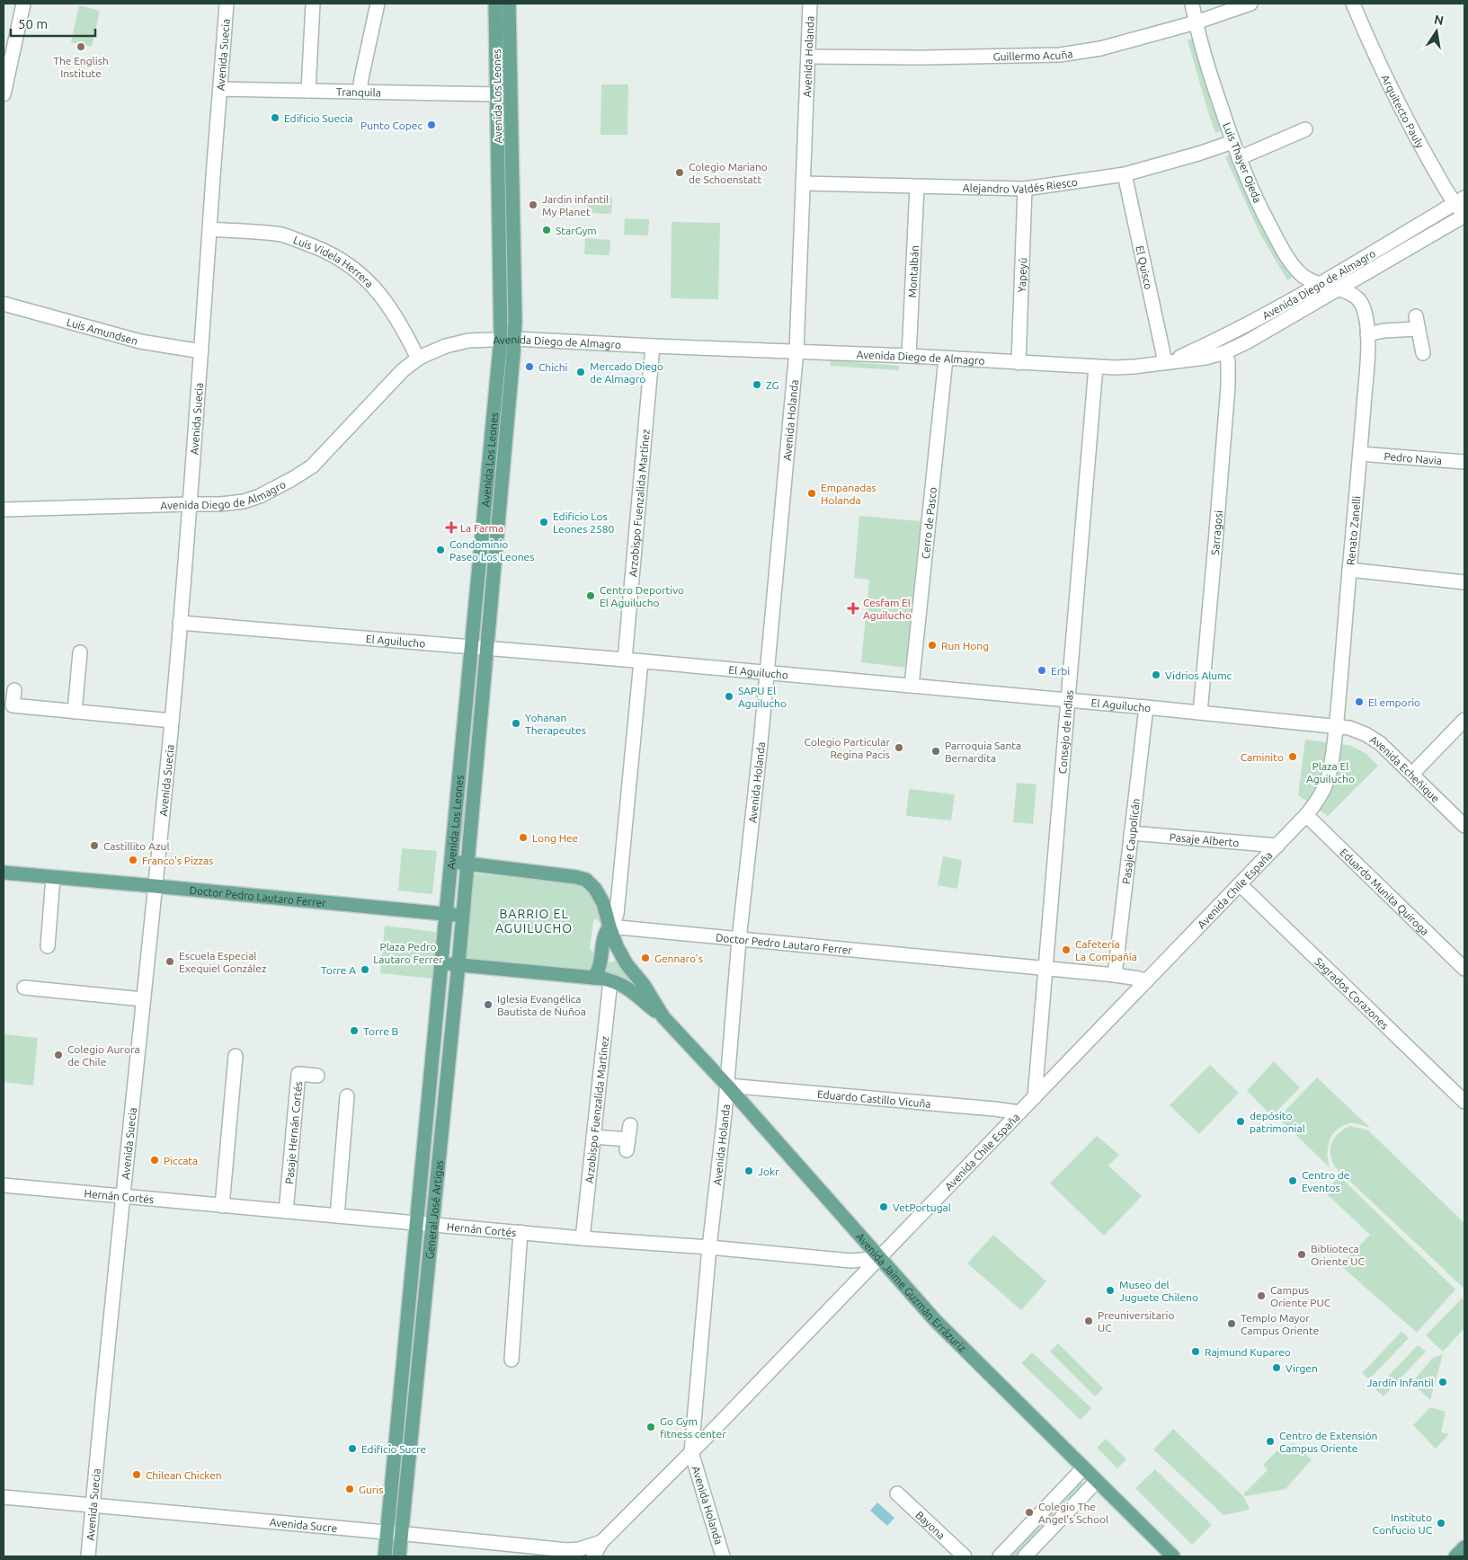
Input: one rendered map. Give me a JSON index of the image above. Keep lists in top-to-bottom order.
{
  "streets": {
    "main road": [
      "Avenida Los Leones",
      "Doctor Pedro Lautaro Ferrer",
      "General José Artigas",
      "Avenida Jaime Guzmán Errázuriz"
    ],
    "street": [
      "Avenida Suecia",
      "Guillermo Acuña",
      "Avenida Holanda",
      "Tranquila",
      "Arquitecto Pauly",
      "Luis Thayer Ojeda",
      "Alejandro Valdés Riesco",
      "Luis Videla Herrera",
      "El Quisco",
      "Montalbán",
      "Yapeyú",
      "Avenida Diego de Almagro",
      "Luis Amundsen",
      "Pedro Navia",
      "Arzobispo Fuenzalida Martínez",
      "Cerro de Pasco",
      "Renato Zanelli",
      "Sarragosi",
      "El Aguilucho",
      "Consejo de Indias",
      "Avenida Echeñique",
      "Pasaje Alberto",
      "Pasaje Caupolicán",
      "Avenida Chile España",
      "Eduardo Munita Quiroga",
      "Sagrados Corazones",
      "Eduardo Castillo Vicuña",
      "Pasaje Hernán Cortés",
      "Hernán Cortés",
      "Avenida Sucre",
      "Bayona"
    ]
  },
  "crossings": [
    ["Avenida Suecia", "Tranquila"],
    ["Avenida Suecia", "Luis Videla Herrera"],
    ["Avenida Suecia", "Avenida Diego de Almagro"],
    ["Avenida Suecia", "Luis Amundsen"],
    ["Avenida Suecia", "El Aguilucho"],
    ["Avenida Suecia", "Doctor Pedro Lautaro Ferrer"],
    ["Avenida Suecia", "Hernán Cortés"],
    ["Avenida Suecia", "Avenida Sucre"],
    ["Guillermo Acuña", "Avenida Holanda"],
    ["Guillermo Acuña", "Luis Thayer Ojeda"],
    ["Avenida Holanda", "Alejandro Valdés Riesco"],
    ["Avenida Holanda", "Avenida Diego de Almagro"],
    ["Avenida Holanda", "El Aguilucho"],
    ["Avenida Holanda", "Avenida Chile España"],
    ["Avenida Holanda", "Doctor Pedro Lautaro Ferrer"],
    ["Avenida Holanda", "Eduardo Castillo Vicuña"],
    ["Avenida Holanda", "Hernán Cortés"],
    ["Avenida Holanda", "Avenida Jaime Guzmán Errázuriz"],
    ["Tranquila", "Avenida Los Leones"],
    ["Avenida Los Leones", "Avenida Diego de Almagro"],
    ["Avenida Los Leones", "El Aguilucho"],
    ["Avenida Los Leones", "Doctor Pedro Lautaro Ferrer"],
    ["Avenida Los Leones", "General José Artigas"],
    ["Arquitecto Pauly", "Avenida Diego de Almagro"],
    ["Luis Thayer Ojeda", "Alejandro Valdés Riesco"],
    ["Luis Thayer Ojeda", "Avenida Diego de Almagro"],
    ["Alejandro Valdés Riesco", "El Quisco"],
    ["Alejandro Valdés Riesco", "Montalbán"],
    ["Alejandro Valdés Riesco", "Yapeyú"],
    ["Luis Videla Herrera", "Avenida Diego de Almagro"],
    ["El Quisco", "Avenida Diego de Almagro"],
    ["Montalbán", "Avenida Diego de Almagro"],
    ["Yapeyú", "Avenida Diego de Almagro"],
    ["Avenida Diego de Almagro", "Arzobispo Fuenzalida Martínez"],
    ["Avenida Diego de Almagro", "Cerro de Pasco"],
    ["Avenida Diego de Almagro", "Sarragosi"],
    ["Avenida Diego de Almagro", "Consejo de Indias"],
    ["Pedro Navia", "Renato Zanelli"],
    ["Arzobispo Fuenzalida Martínez", "El Aguilucho"],
    ["Arzobispo Fuenzalida Martínez", "Hernán Cortés"],
    ["Arzobispo Fuenzalida Martínez", "Avenida Jaime Guzmán Errázuriz"],
    ["Cerro de Pasco", "El Aguilucho"],
    ["Renato Zanelli", "El Aguilucho"],
    ["Renato Zanelli", "Avenida Echeñique"],
    ["Renato Zanelli", "Avenida Chile España"],
    ["Sarragosi", "El Aguilucho"],
    ["El Aguilucho", "Consejo de Indias"],
    ["El Aguilucho", "Avenida Echeñique"],
    ["El Aguilucho", "Pasaje Caupolicán"],
    ["El Aguilucho", "Avenida Chile España"],
    ["Consejo de Indias", "Avenida Chile España"],
    ["Consejo de Indias", "Doctor Pedro Lautaro Ferrer"],
    ["Avenida Echeñique", "Avenida Chile España"],
    ["Pasaje Alberto", "Pasaje Caupolicán"],
    ["Pasaje Alberto", "Avenida Chile España"],
    ["Pasaje Caupolicán", "Doctor Pedro Lautaro Ferrer"],
    ["Avenida Chile España", "Eduardo Munita Quiroga"],
    ["Avenida Chile España", "Doctor Pedro Lautaro Ferrer"],
    ["Avenida Chile España", "Sagrados Corazones"],
    ["Avenida Chile España", "Eduardo Castillo Vicuña"],
    ["Avenida Chile España", "Hernán Cortés"],
    ["Avenida Chile España", "Avenida Jaime Guzmán Errázuriz"],
    ["Avenida Chile España", "Avenida Sucre"],
    ["Doctor Pedro Lautaro Ferrer", "General José Artigas"],
    ["Doctor Pedro Lautaro Ferrer", "Avenida Jaime Guzmán Errázuriz"],
    ["Eduardo Castillo Vicuña", "Avenida Jaime Guzmán Errázuriz"],
    ["Pasaje Hernán Cortés", "Hernán Cortés"],
    ["Hernán Cortés", "General José Artigas"],
    ["Hernán Cortés", "Avenida Jaime Guzmán Errázuriz"],
    ["General José Artigas", "Avenida Sucre"]
  ],
  "districts": ["BARRIO EL AGUILUCHO"],
  "parks": ["Plaza El Aguilucho", "Plaza Pedro Lautaro Ferrer"],
  "places": {
    "other": [
      "The English Institute",
      "Edificio Suecia",
      "Punto Copec",
      "Colegio Mariano de Schoenstatt",
      "Jardin infantil My Planet",
      "StarGym",
      "Chichi",
      "Mercado Diego de Almagro",
      "ZG",
      "Empanadas Holanda",
      "Edificio Los Leones 2580",
      "Condominio Paseo Los Leones",
      "Centro Deportivo El Aguilucho",
      "Run Hong",
      "Erbi",
      "Vidrios Alumc",
      "SAPU El Aguilucho",
      "El emporio",
      "Yohanan Therapeutes",
      "Colegio Particular Regina Pacis",
      "Parroquia Santa Bernardita",
      "Caminito",
      "Long Hee",
      "Castillito Azul",
      "Franco's Pizzas",
      "Cafetería La Compañía",
      "Gennaro's",
      "Escuela Especial Exequiel González",
      "Torre A",
      "Iglesia Evangélica Bautista de Ñuñoa",
      "Torre B",
      "Colegio Aurora de Chile",
      "depósito patrimonial",
      "Piccata",
      "Jokr",
      "Centro de Eventos",
      "VetPortugal",
      "Biblioteca Oriente UC",
      "Museo del Juguete Chileno",
      "Campus Oriente PUC",
      "Preuniversitario UC",
      "Templo Mayor Campus Oriente",
      "Rajmund Kupareo",
      "Virgen",
      "Jardín Infantil",
      "Go Gym fitness center",
      "Centro de Extensión Campus Oriente",
      "Edificio Sucre",
      "Chilean Chicken",
      "Guris",
      "Colegio The Angel's School",
      "Instituto Confucio UC"
    ],
    "health": ["La Farma", "Cesfam El Aguilucho"]
  },
  "scale_bar": "50 m",
  "north": "top"
}
